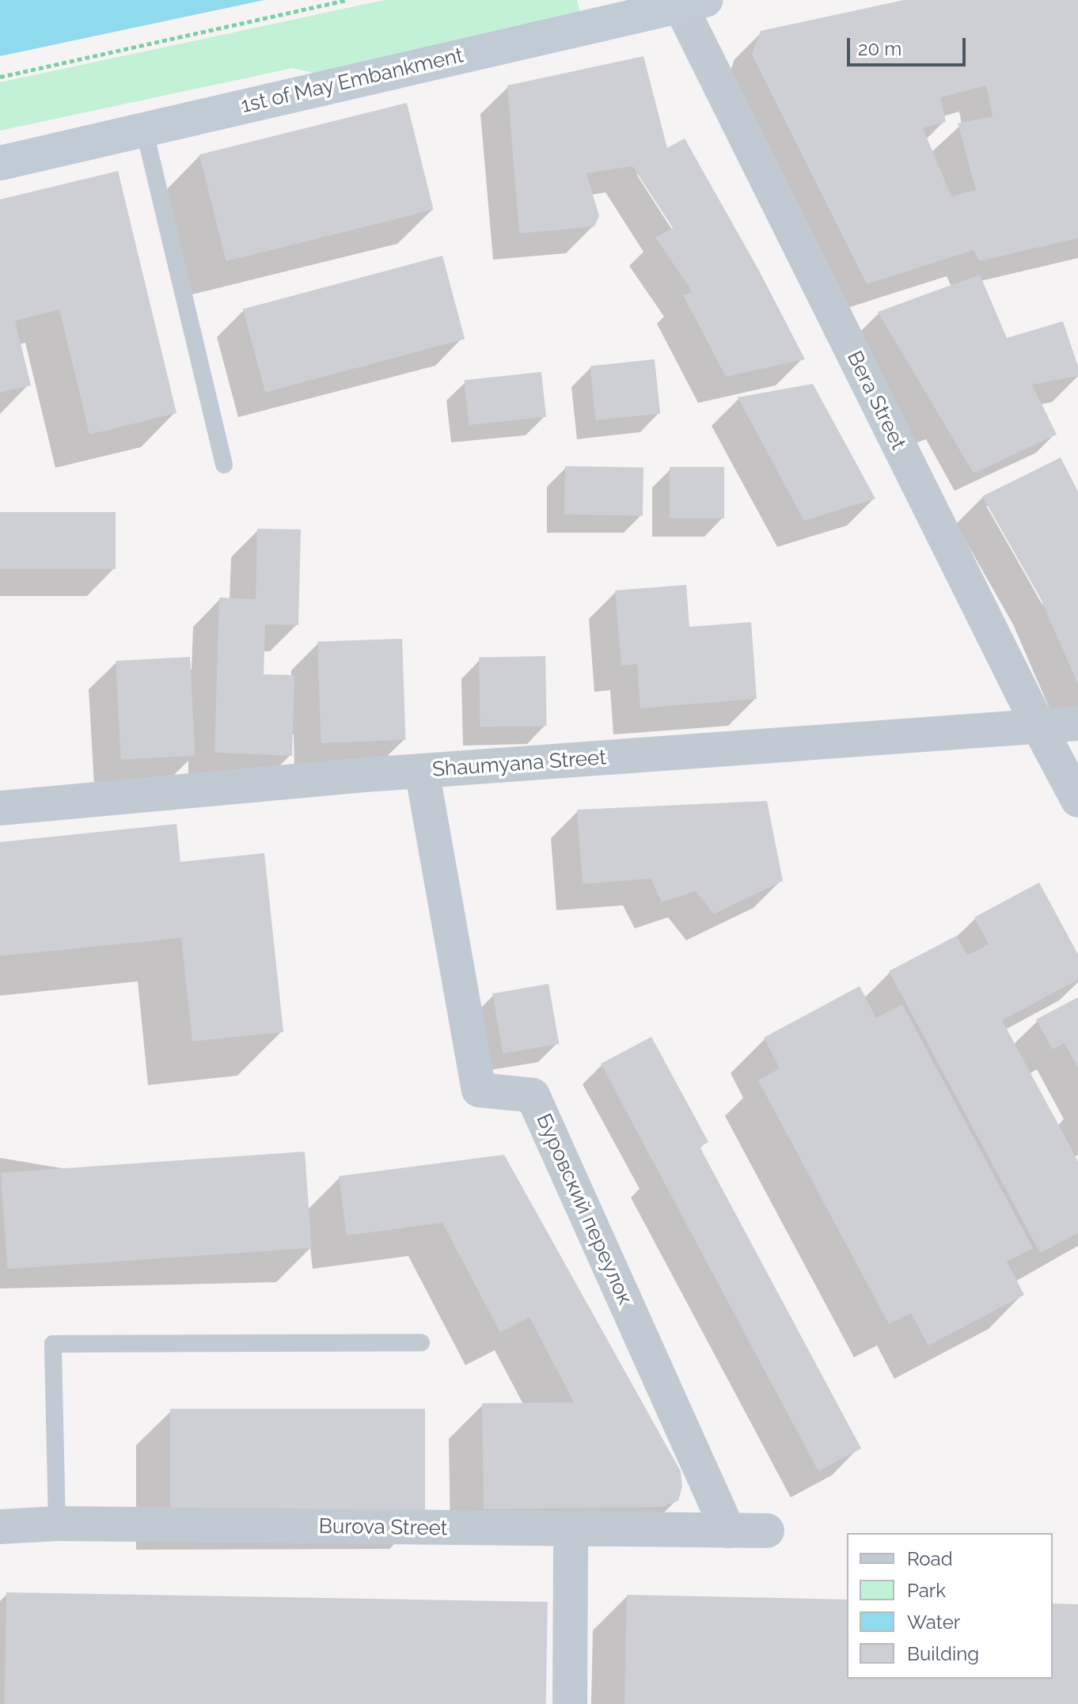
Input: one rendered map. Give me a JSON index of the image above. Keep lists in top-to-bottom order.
{
  "streets": {
    "main road": ["1st of May Embankment"],
    "street": [
      "Bera Street",
      "Shaumyana Street",
      "Буровский переулок",
      "Burova Street"
    ]
  },
  "crossings": [
    ["1st of May Embankment", "Bera Street"],
    ["Bera Street", "Shaumyana Street"],
    ["Shaumyana Street", "Буровский переулок"],
    ["Буровский переулок", "Burova Street"]
  ],
  "legend": [
    "Road",
    "Park",
    "Water",
    "Building"
  ],
  "scale_bar": "20 m"
}
